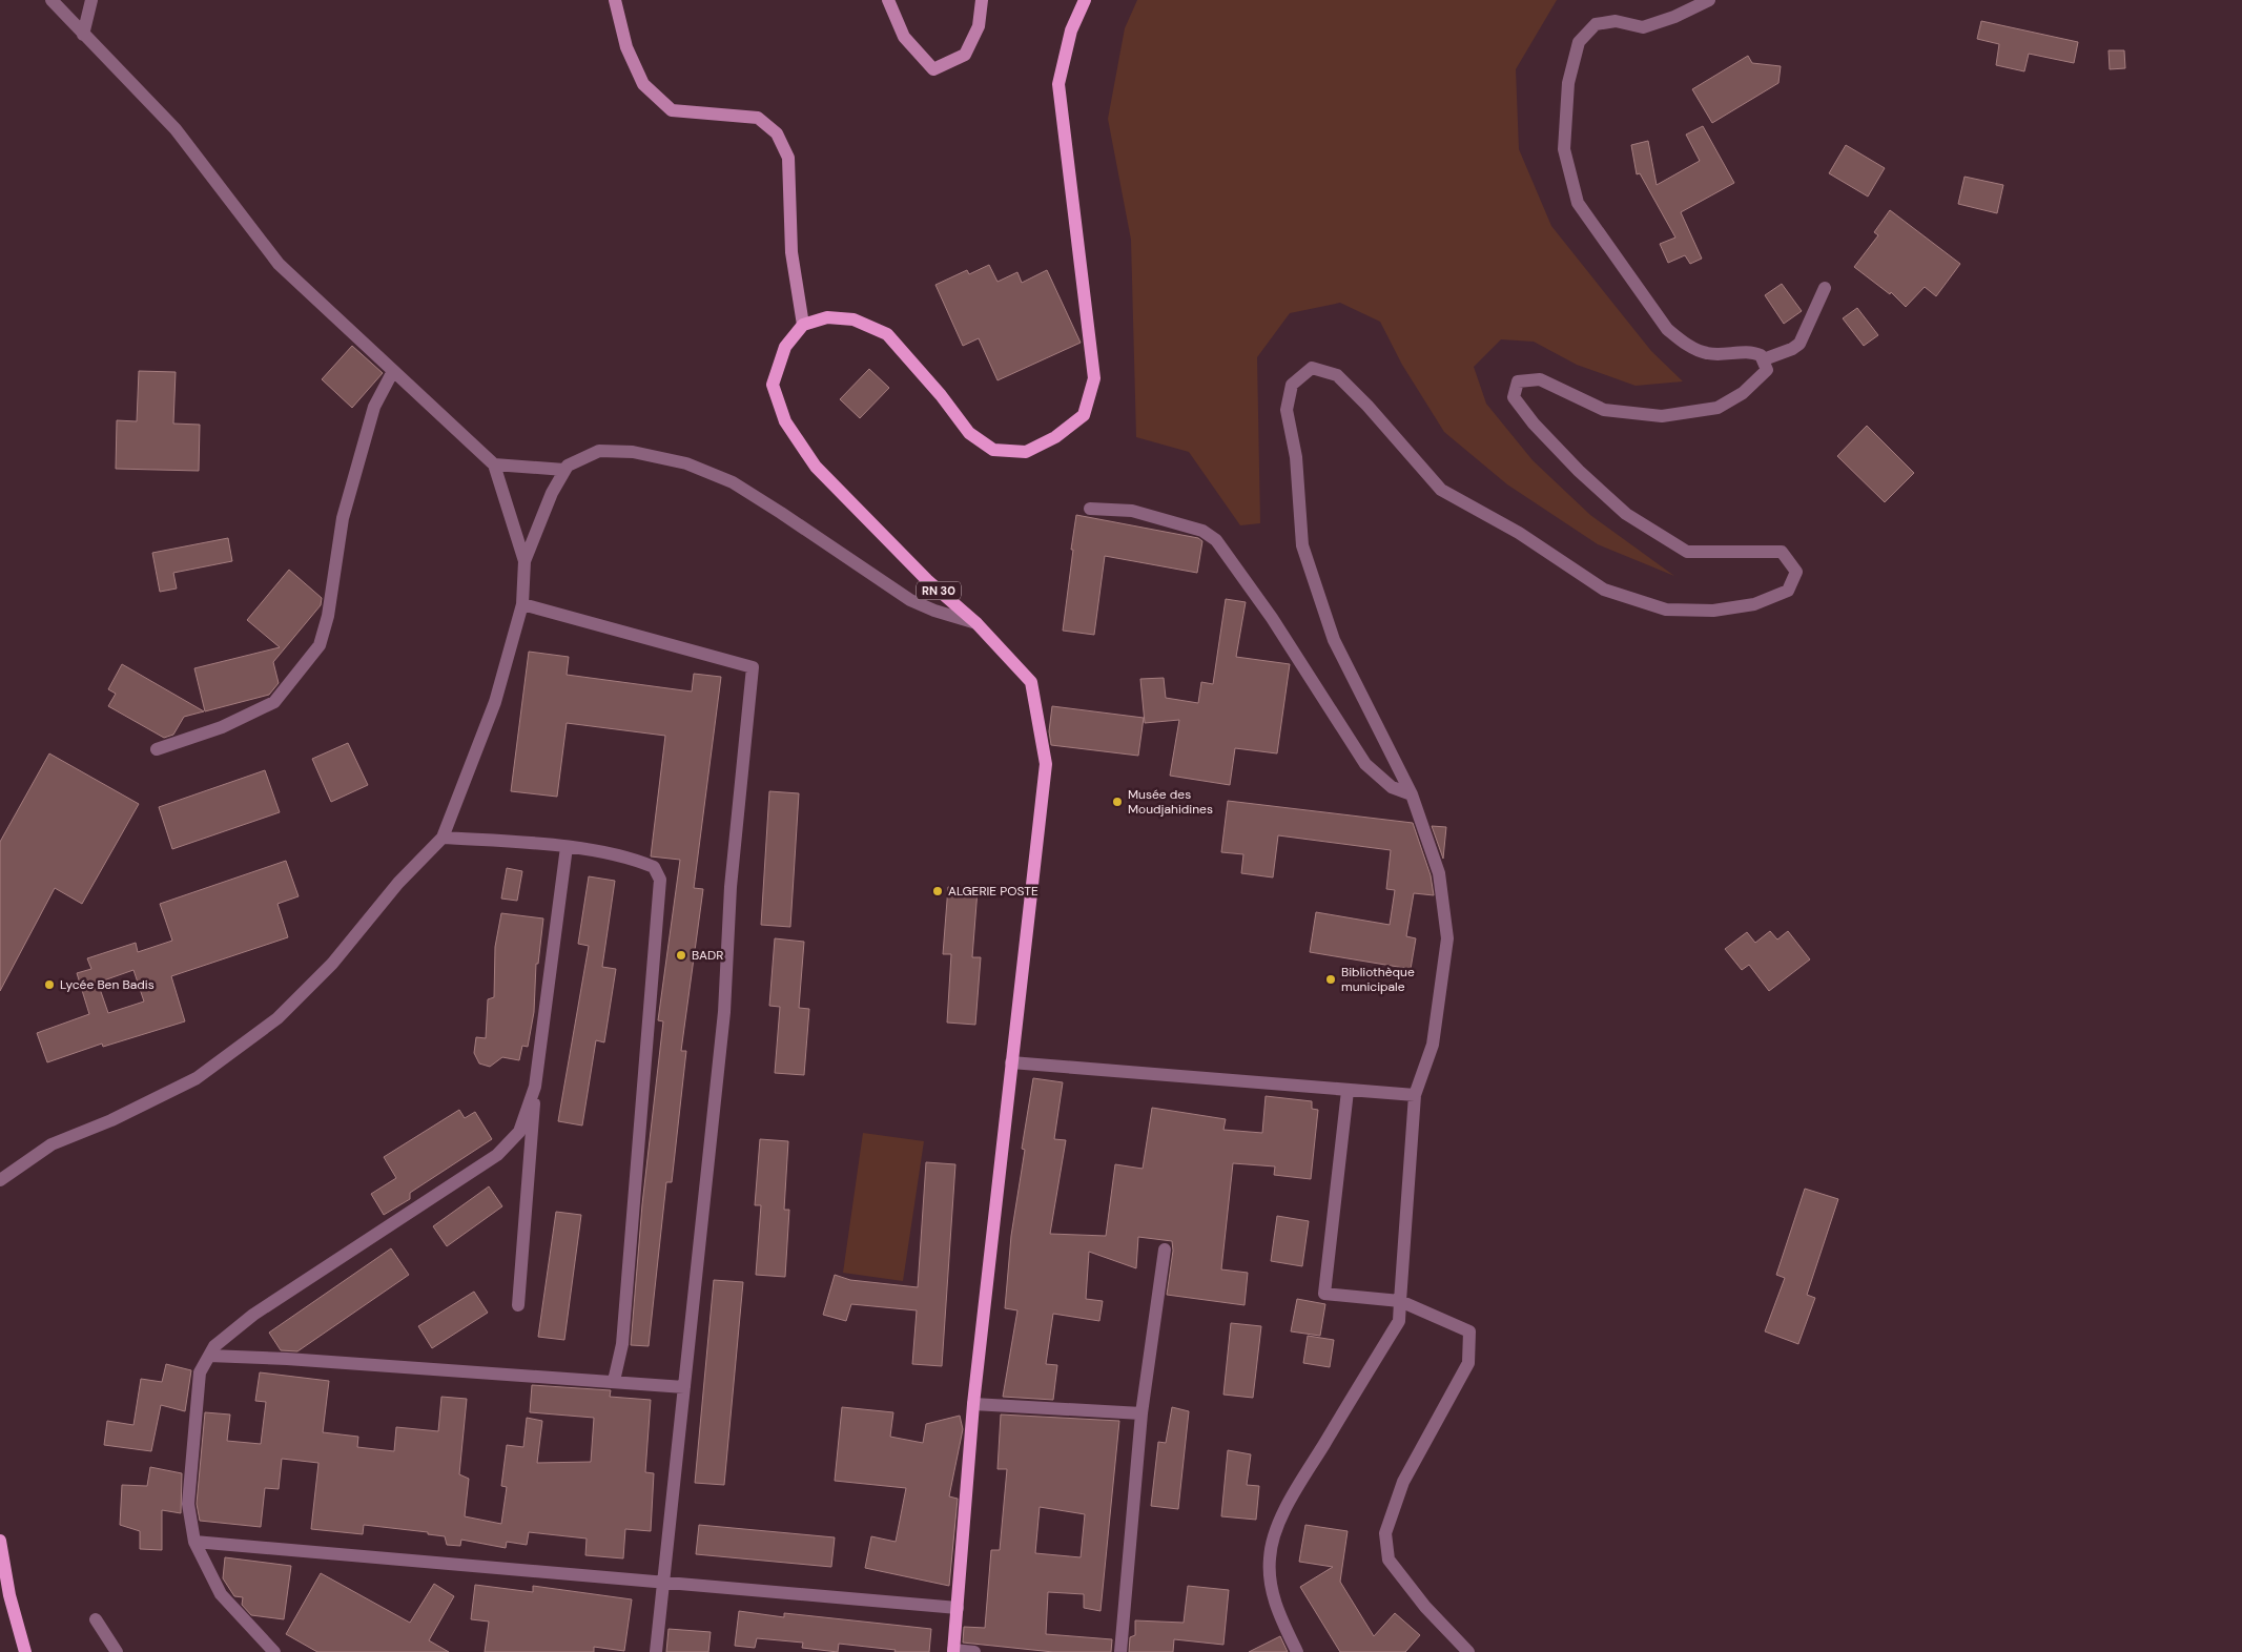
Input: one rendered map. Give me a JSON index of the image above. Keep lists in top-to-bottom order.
{
  "streets": {
    "main road": ["RN 30"]
  },
  "places": [
    "Musée des Moudjahidines",
    "ALGERIE POSTE",
    "BADR",
    "Bibliothèque municipale",
    "Lycée Ben Badis"
  ]
}
